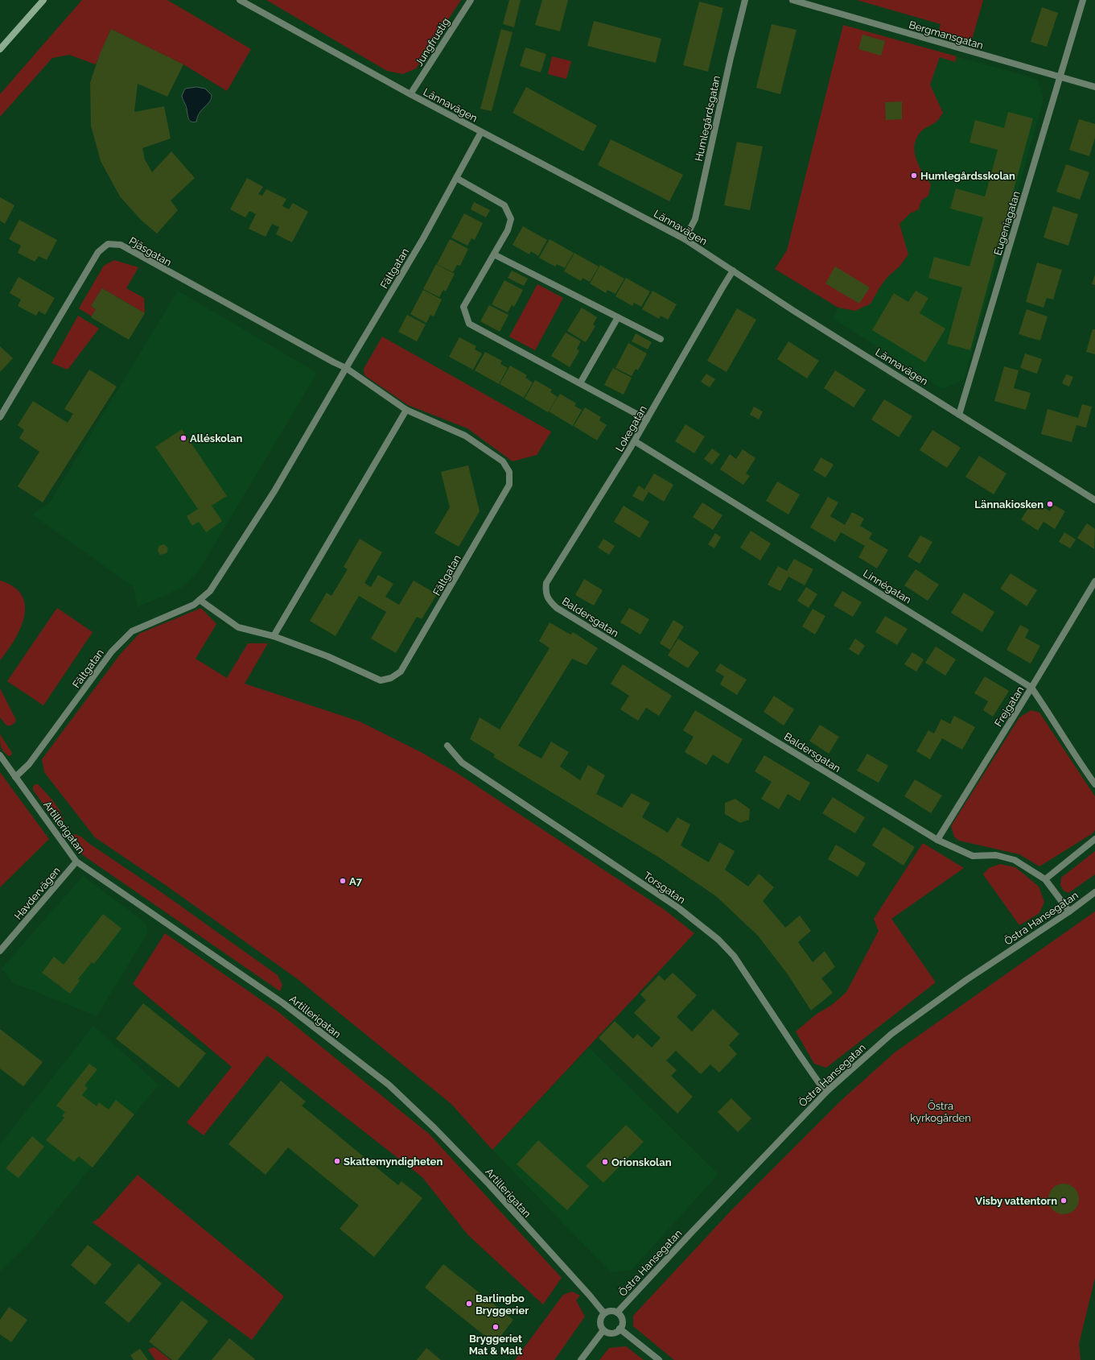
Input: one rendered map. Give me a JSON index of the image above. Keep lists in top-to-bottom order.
{
  "streets": {
    "street": [
      "Bergmansgatan",
      "Jungfrustig",
      "Lännavägen",
      "Humlegårdsgatan",
      "Eugeniagatan",
      "Pjäsgatan",
      "Fältgatan",
      "Lokegatan",
      "Linnégatan",
      "Baldersgatan",
      "Frejgatan",
      "Artillerigatan",
      "Torsgatan",
      "Havdervägen",
      "Östra Hansegatan"
    ]
  },
  "crossings": [
    ["Bergmansgatan", "Eugeniagatan"],
    ["Jungfrustig", "Lännavägen"],
    ["Lännavägen", "Humlegårdsgatan"],
    ["Lännavägen", "Eugeniagatan"],
    ["Lännavägen", "Fältgatan"],
    ["Lännavägen", "Lokegatan"],
    ["Pjäsgatan", "Fältgatan"],
    ["Fältgatan", "Artillerigatan"],
    ["Lokegatan", "Linnégatan"],
    ["Lokegatan", "Baldersgatan"],
    ["Linnégatan", "Frejgatan"],
    ["Baldersgatan", "Frejgatan"],
    ["Baldersgatan", "Östra Hansegatan"],
    ["Artillerigatan", "Havdervägen"],
    ["Artillerigatan", "Östra Hansegatan"],
    ["Torsgatan", "Östra Hansegatan"]
  ],
  "parks": ["Östra kyrkogården"],
  "places": [
    "Humlegårdsskolan",
    "Alléskolan",
    "Lännakiosken",
    "A7",
    "Skattemyndigheten",
    "Orionskolan",
    "Visby vattentorn",
    "Barlingbo Bryggerier",
    "Bryggeriet Mat & Malt"
  ]
}
